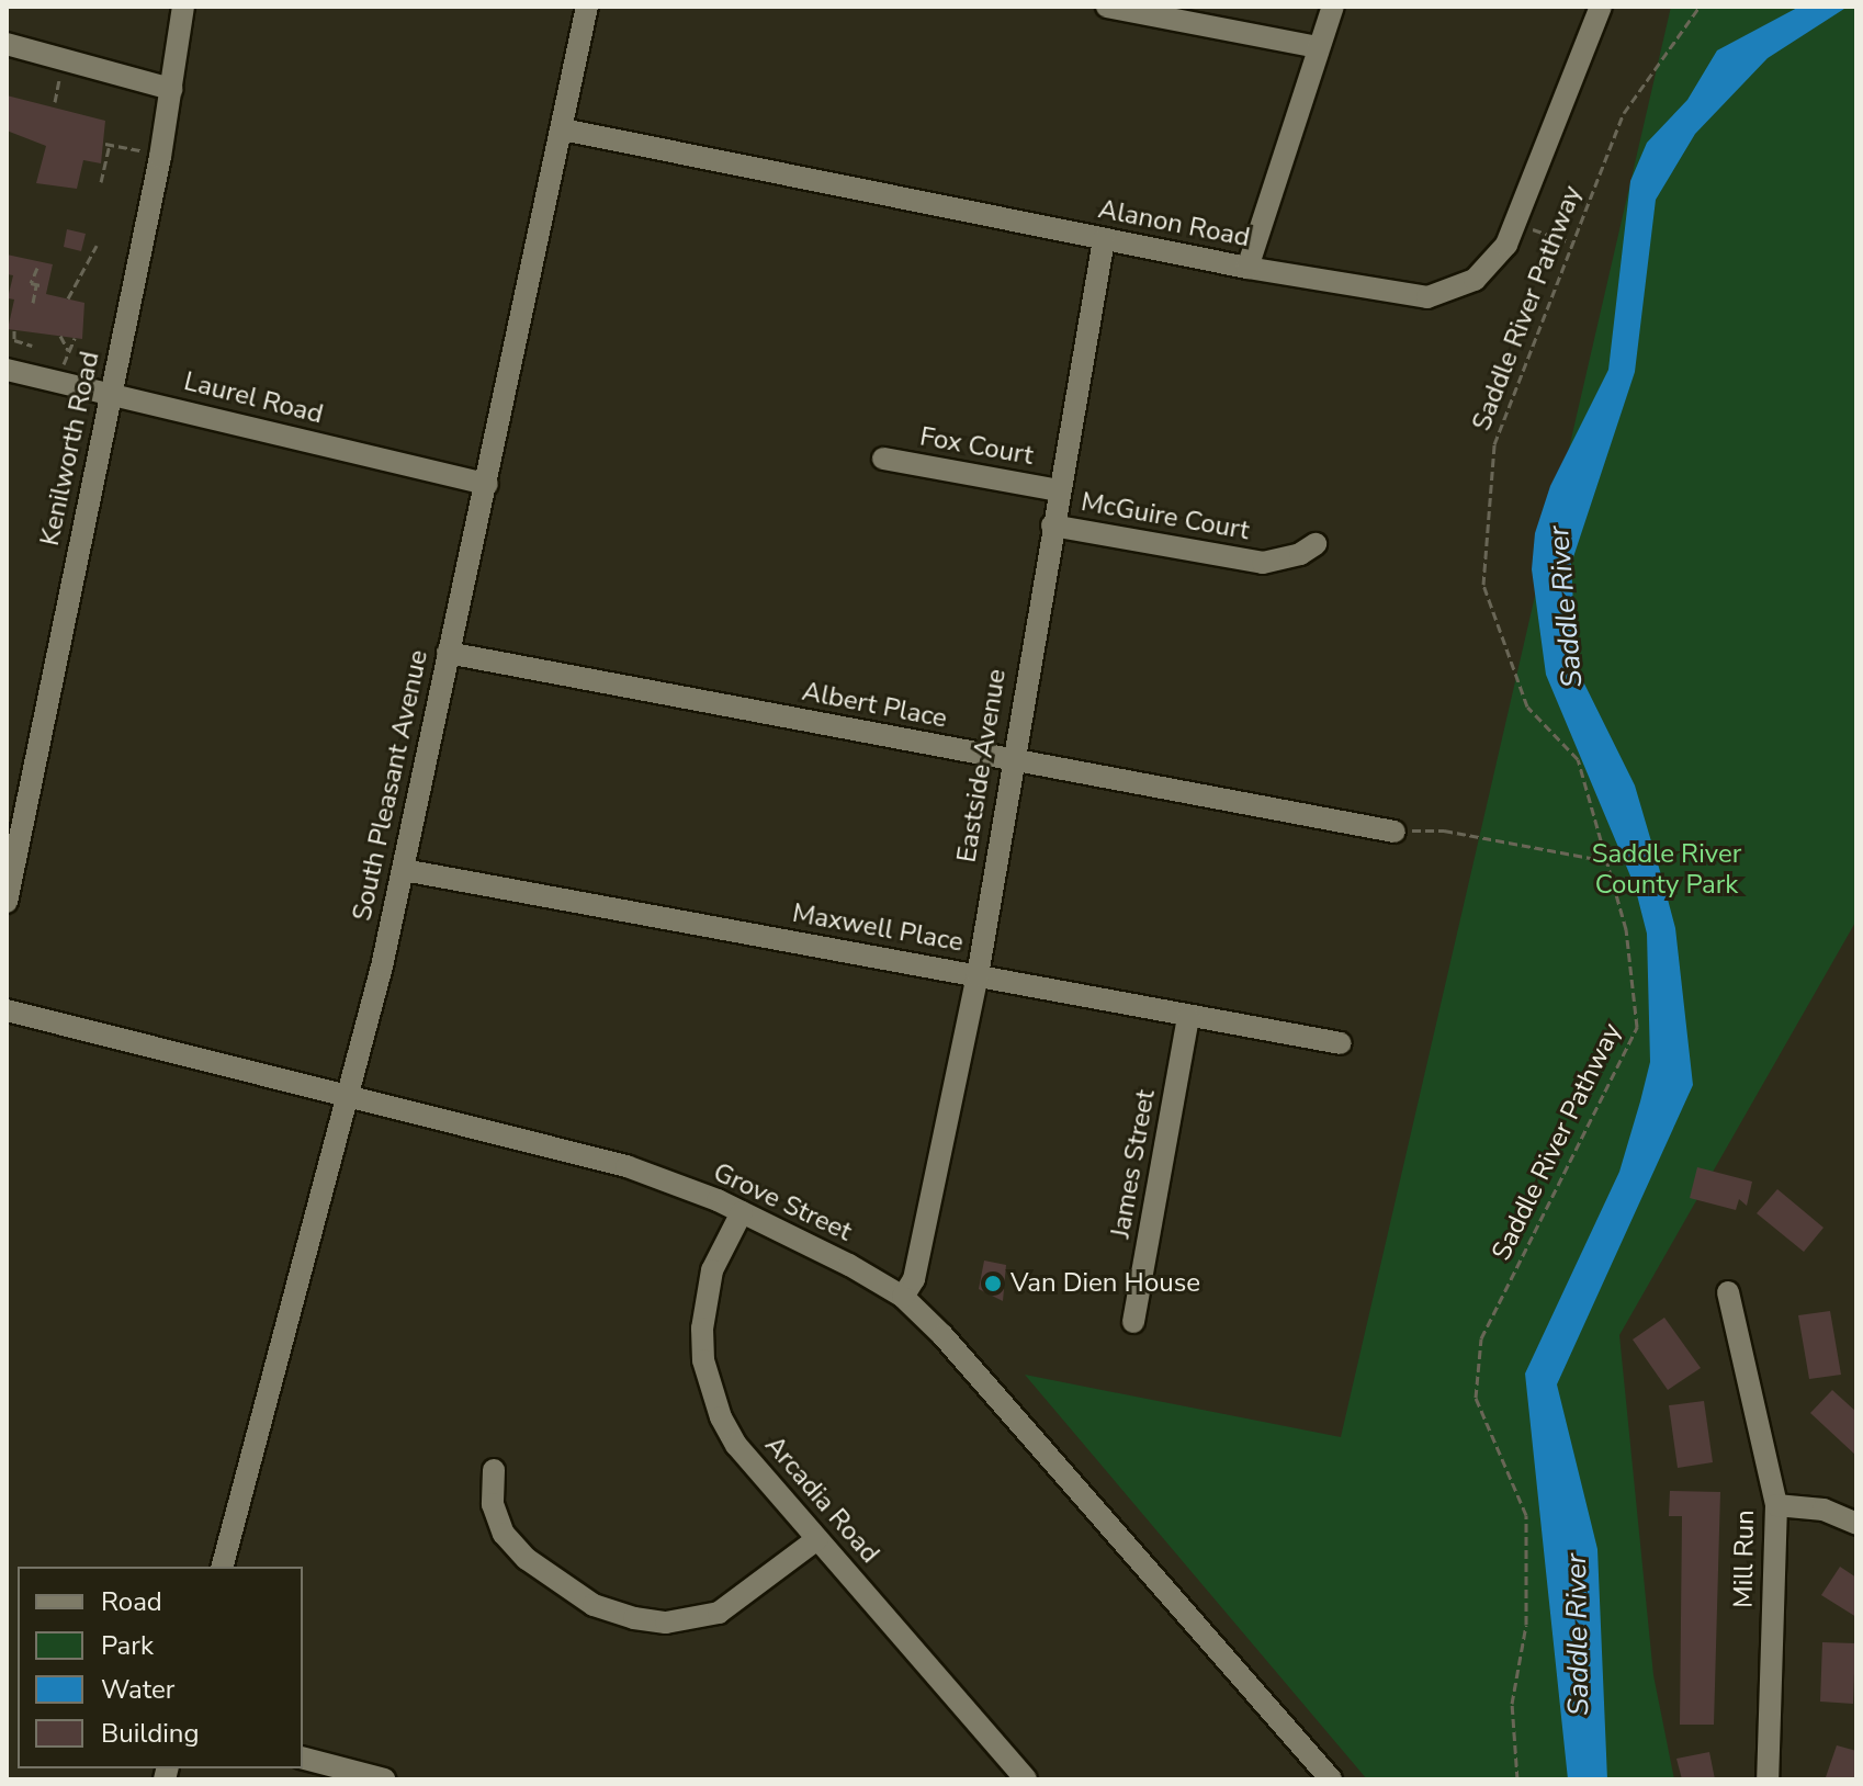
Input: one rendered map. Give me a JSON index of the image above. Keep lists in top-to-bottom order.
{
  "streets": {
    "street": [
      "Alanon Road",
      "Laurel Road",
      "Fox Court",
      "Kenilworth Road",
      "McGuire Court",
      "Albert Place",
      "Eastside Avenue",
      "South Pleasant Avenue",
      "Maxwell Place",
      "James Street",
      "Grove Street",
      "Arcadia Road",
      "Mill Run"
    ],
    "path": ["Saddle River Pathway"]
  },
  "crossings": [
    ["Alanon Road", "Eastside Avenue"],
    ["Alanon Road", "South Pleasant Avenue"],
    ["Laurel Road", "Kenilworth Road"],
    ["Laurel Road", "South Pleasant Avenue"],
    ["Fox Court", "Eastside Avenue"],
    ["McGuire Court", "Eastside Avenue"],
    ["Albert Place", "Eastside Avenue"],
    ["Albert Place", "South Pleasant Avenue"],
    ["Eastside Avenue", "Maxwell Place"],
    ["Eastside Avenue", "Grove Street"],
    ["South Pleasant Avenue", "Maxwell Place"],
    ["South Pleasant Avenue", "Grove Street"],
    ["Maxwell Place", "James Street"],
    ["Grove Street", "Arcadia Road"]
  ],
  "water": ["Saddle River"],
  "parks": ["Saddle River County Park"],
  "places": ["Van Dien House"],
  "legend": [
    "Road",
    "Park",
    "Water",
    "Building"
  ]
}
